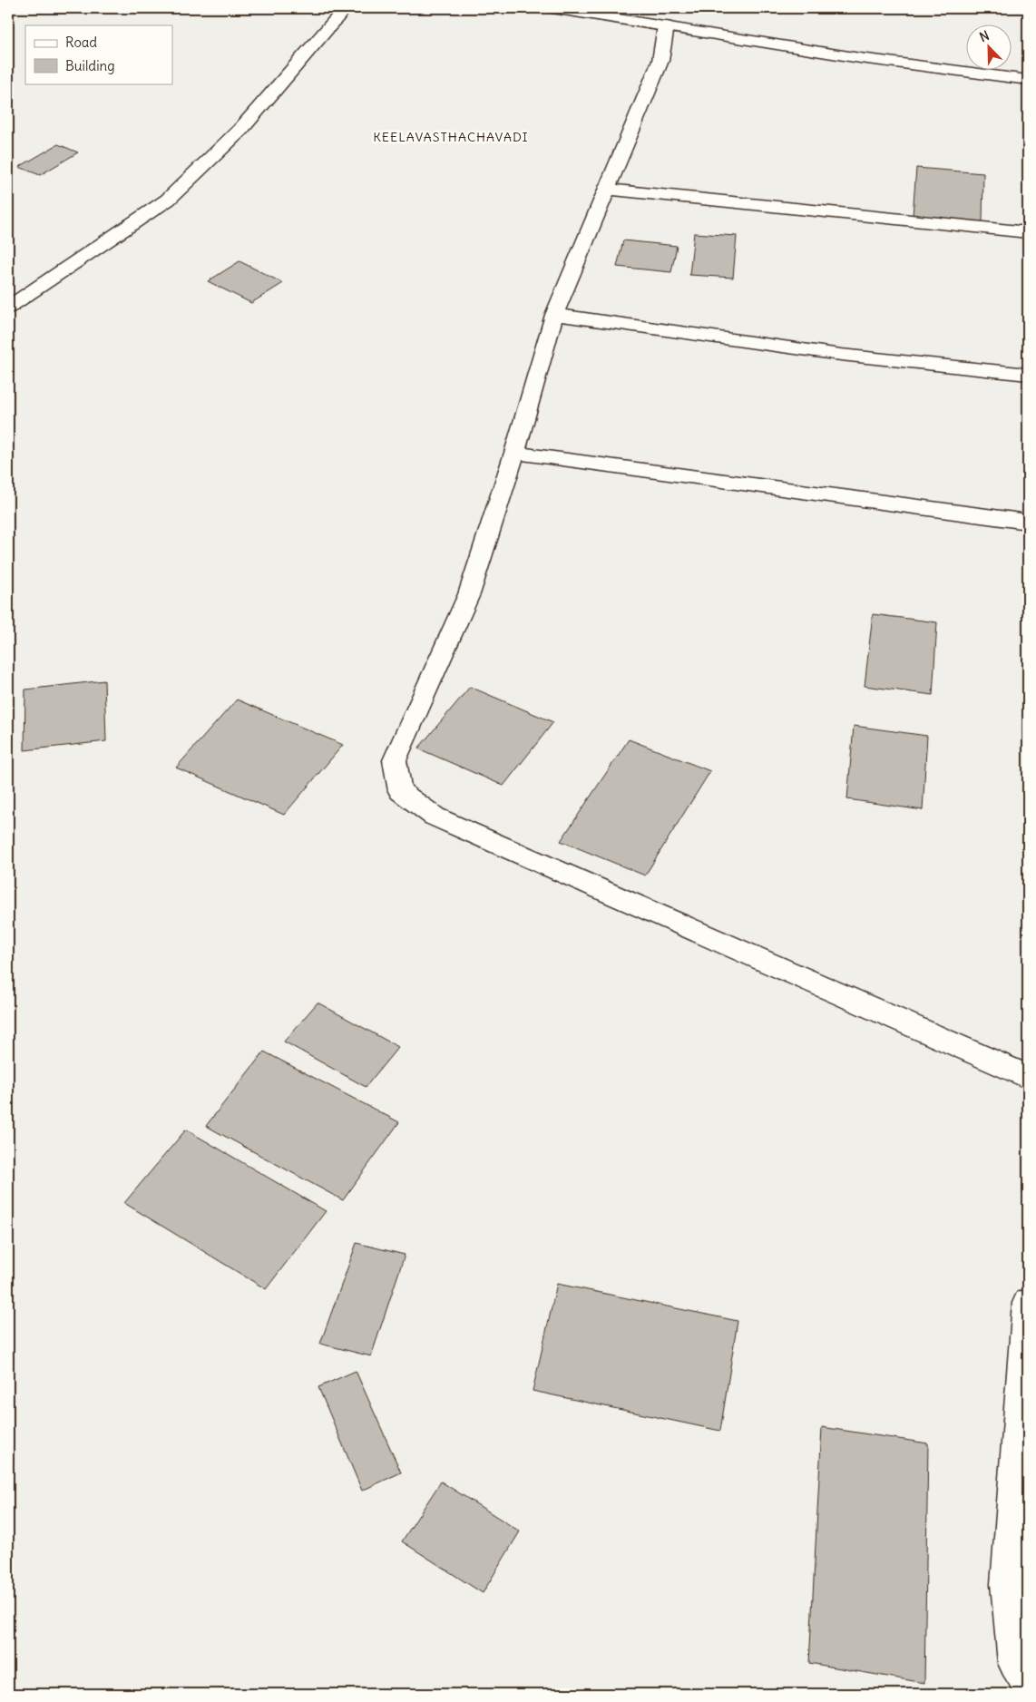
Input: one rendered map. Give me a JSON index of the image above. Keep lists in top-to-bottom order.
{
  "districts": ["KEELAVASTHACHAVADI"],
  "legend": ["Road", "Building"],
  "north": "top left"
}
